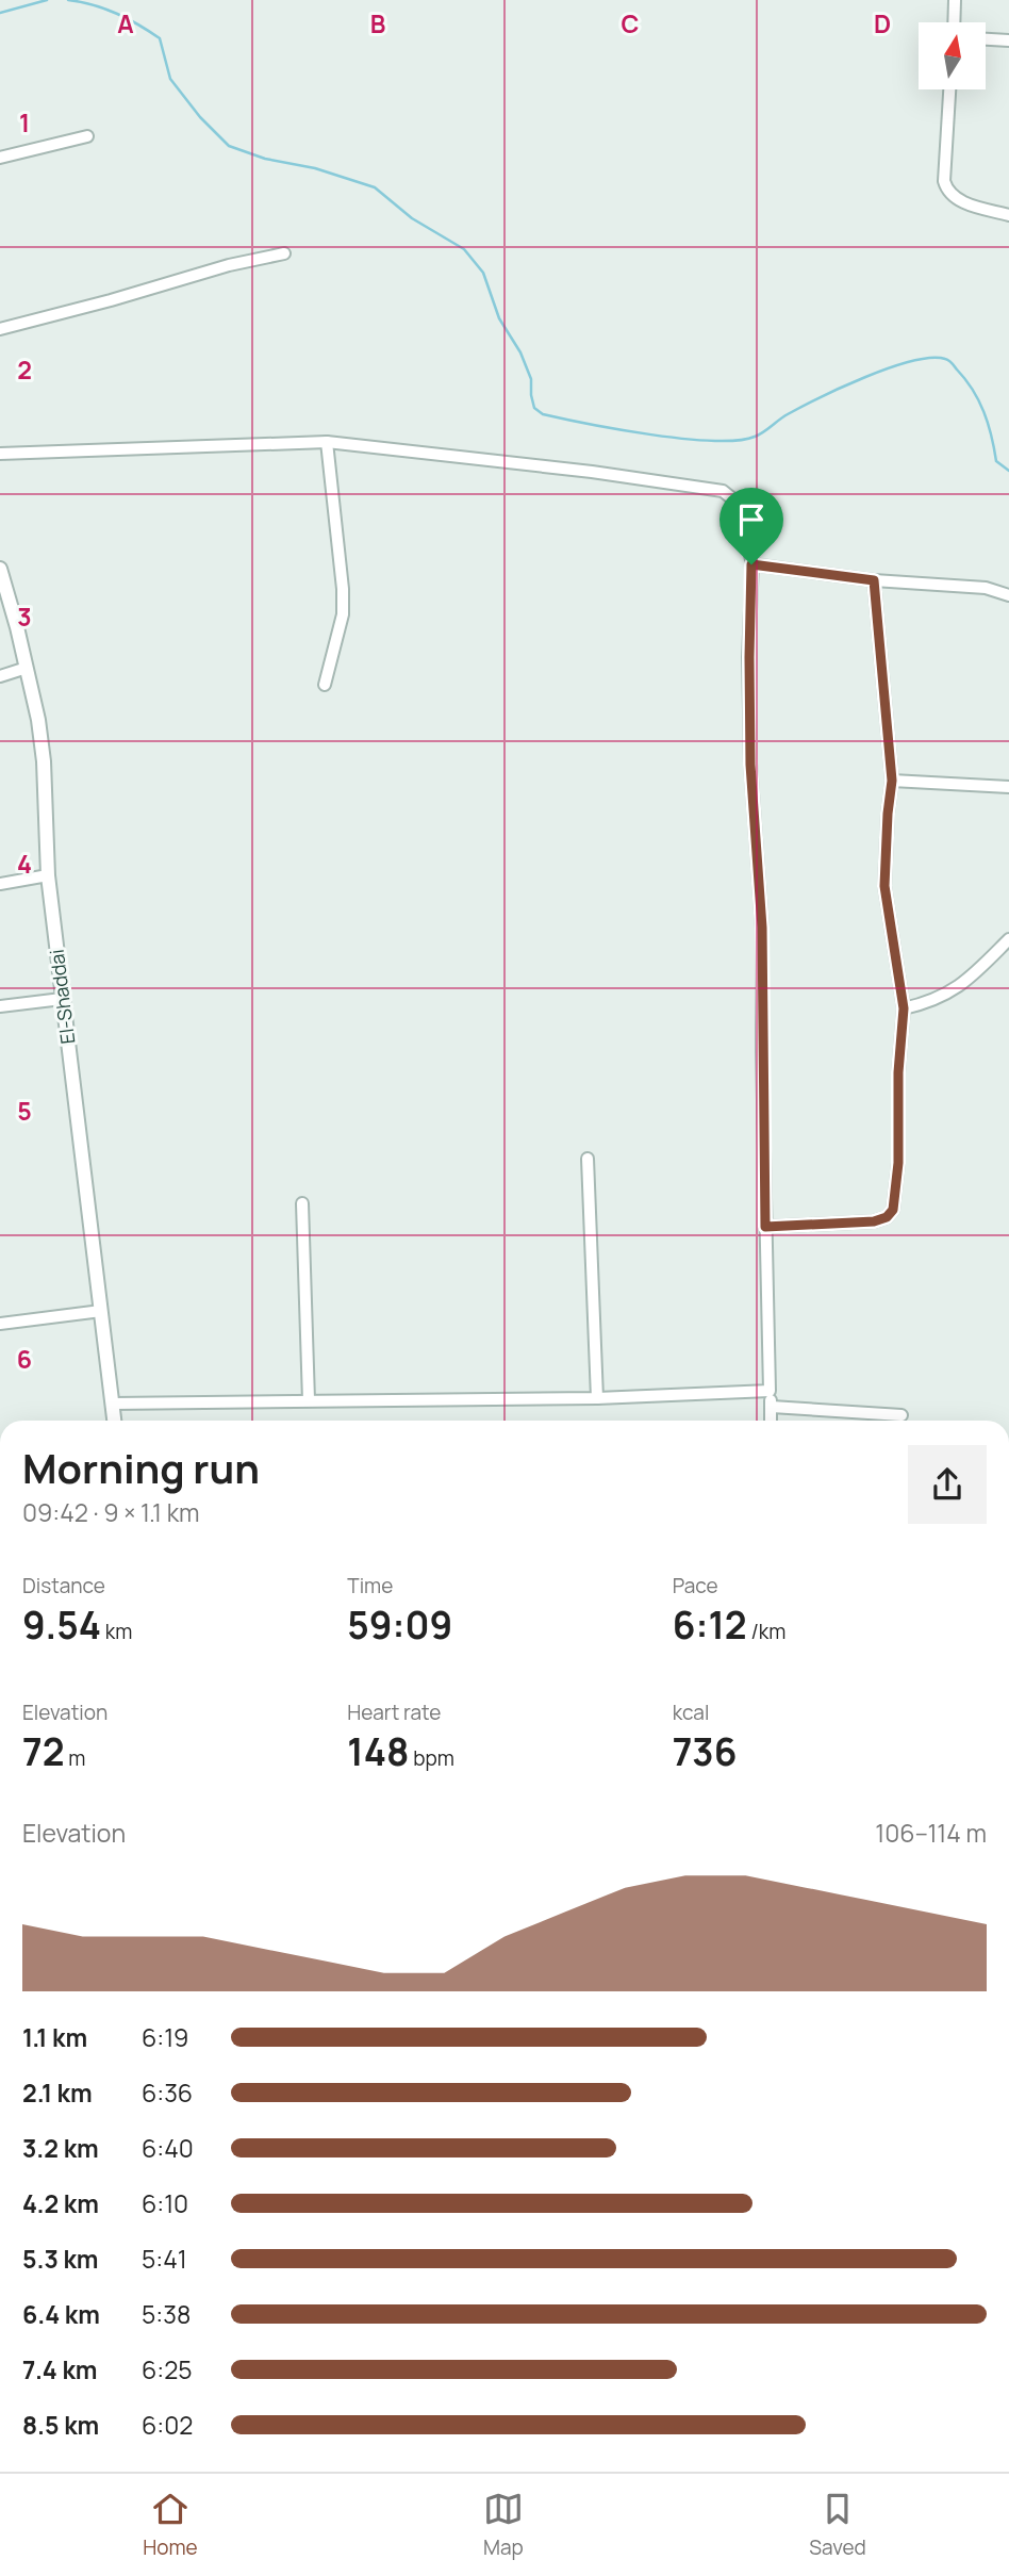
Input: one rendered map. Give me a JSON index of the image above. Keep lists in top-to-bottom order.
{
  "streets": {
    "street": ["El-Shaddai"]
  },
  "north": "top",
  "page": {
    "heading": ["Morning run", "09:42 · 9 × 1.1 km"],
    "stats": [
      ["Distance", "9.54 km"],
      ["Time", "59:09"],
      ["Pace", "6:12 /km"],
      ["Elevation", "72 m"],
      ["Heart rate", "148 bpm"],
      ["kcal", "736"]
    ],
    "chart": ["Elevation", "106–114 m"],
    "list": [
      {
        "name": "1.1 km",
        "note": "6:19"
      },
      {
        "name": "2.1 km",
        "note": "6:36"
      },
      {
        "name": "3.2 km",
        "note": "6:40"
      },
      {
        "name": "4.2 km",
        "note": "6:10"
      },
      {
        "name": "5.3 km",
        "note": "5:41"
      },
      {
        "name": "6.4 km",
        "note": "5:38"
      },
      {
        "name": "7.4 km",
        "note": "6:25"
      },
      {
        "name": "8.5 km",
        "note": "6:02"
      }
    ],
    "tabs": ["Home", "Map", "Saved"]
  },
  "grid": {
    "columns": [
      "A",
      "B",
      "C",
      "D"
    ],
    "rows": [
      "1",
      "2",
      "3",
      "4",
      "5",
      "6"
    ]
  }
}
